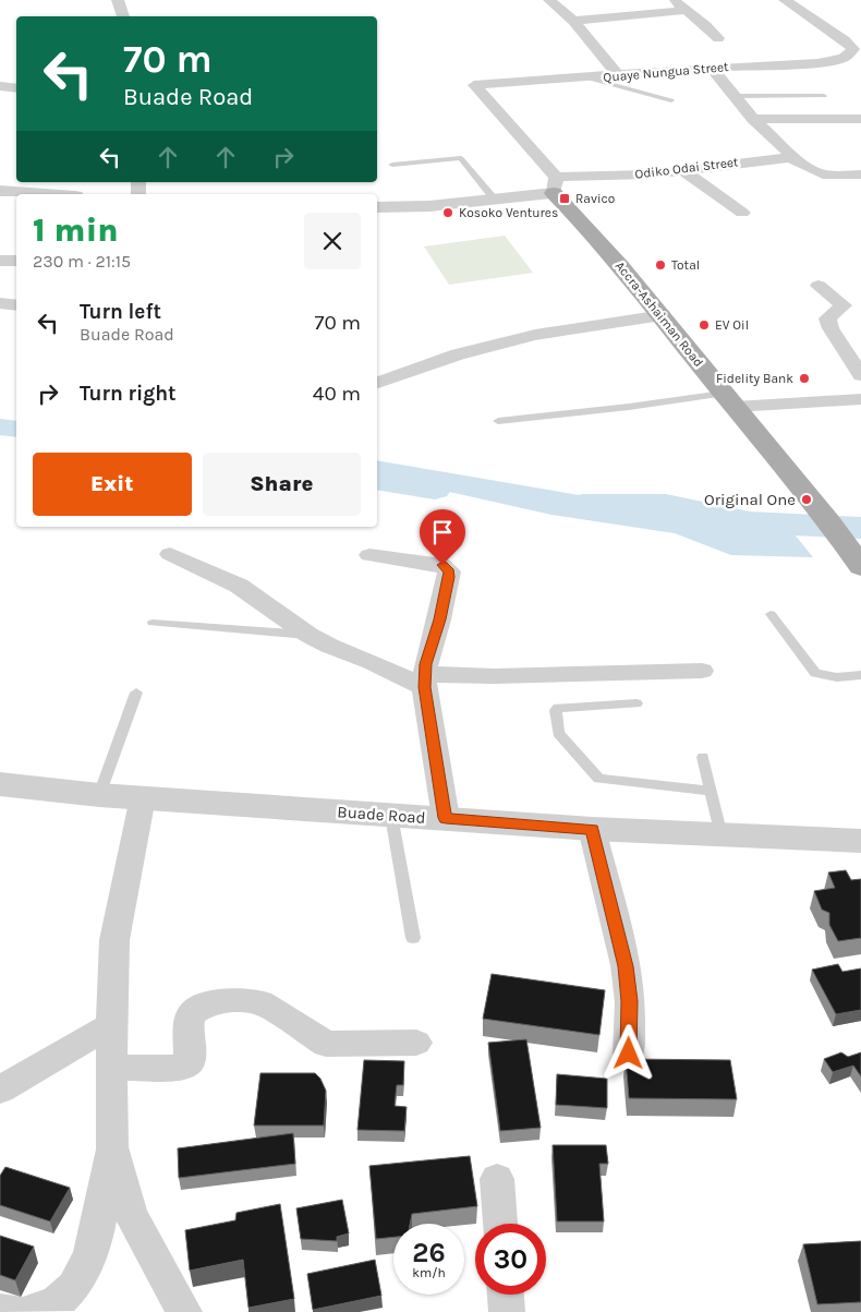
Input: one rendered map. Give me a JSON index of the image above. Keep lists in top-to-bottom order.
{
  "streets": {
    "main road": ["Accra-Ashaiman Road"],
    "street": ["Quaye Nungua Street", "Odiko Odai Street", "Buade Road"]
  },
  "crossings": [
    ["Quaye Nungua Street", "Odiko Odai Street"],
    ["Quaye Nungua Street", "Accra-Ashaiman Road"],
    ["Odiko Odai Street", "Accra-Ashaiman Road"]
  ],
  "places": {
    "transit": ["Ravico"],
    "other": [
      "Kosoko Ventures",
      "Total",
      "EV Oil",
      "Fidelity Bank",
      "Original One"
    ]
  },
  "page": {
    "turn": ["70 m", "Buade Road"],
    "heading": ["1 min", "230 m · 21:15"],
    "list": [
      {
        "name": "Turn left",
        "note": "Buade Road",
        "value": "70 m"
      },
      {
        "name": "Turn right",
        "value": "40 m"
      }
    ],
    "buttons": ["Exit", "Share"],
    "speed": "26 km/h",
    "limit": "30"
  }
}
